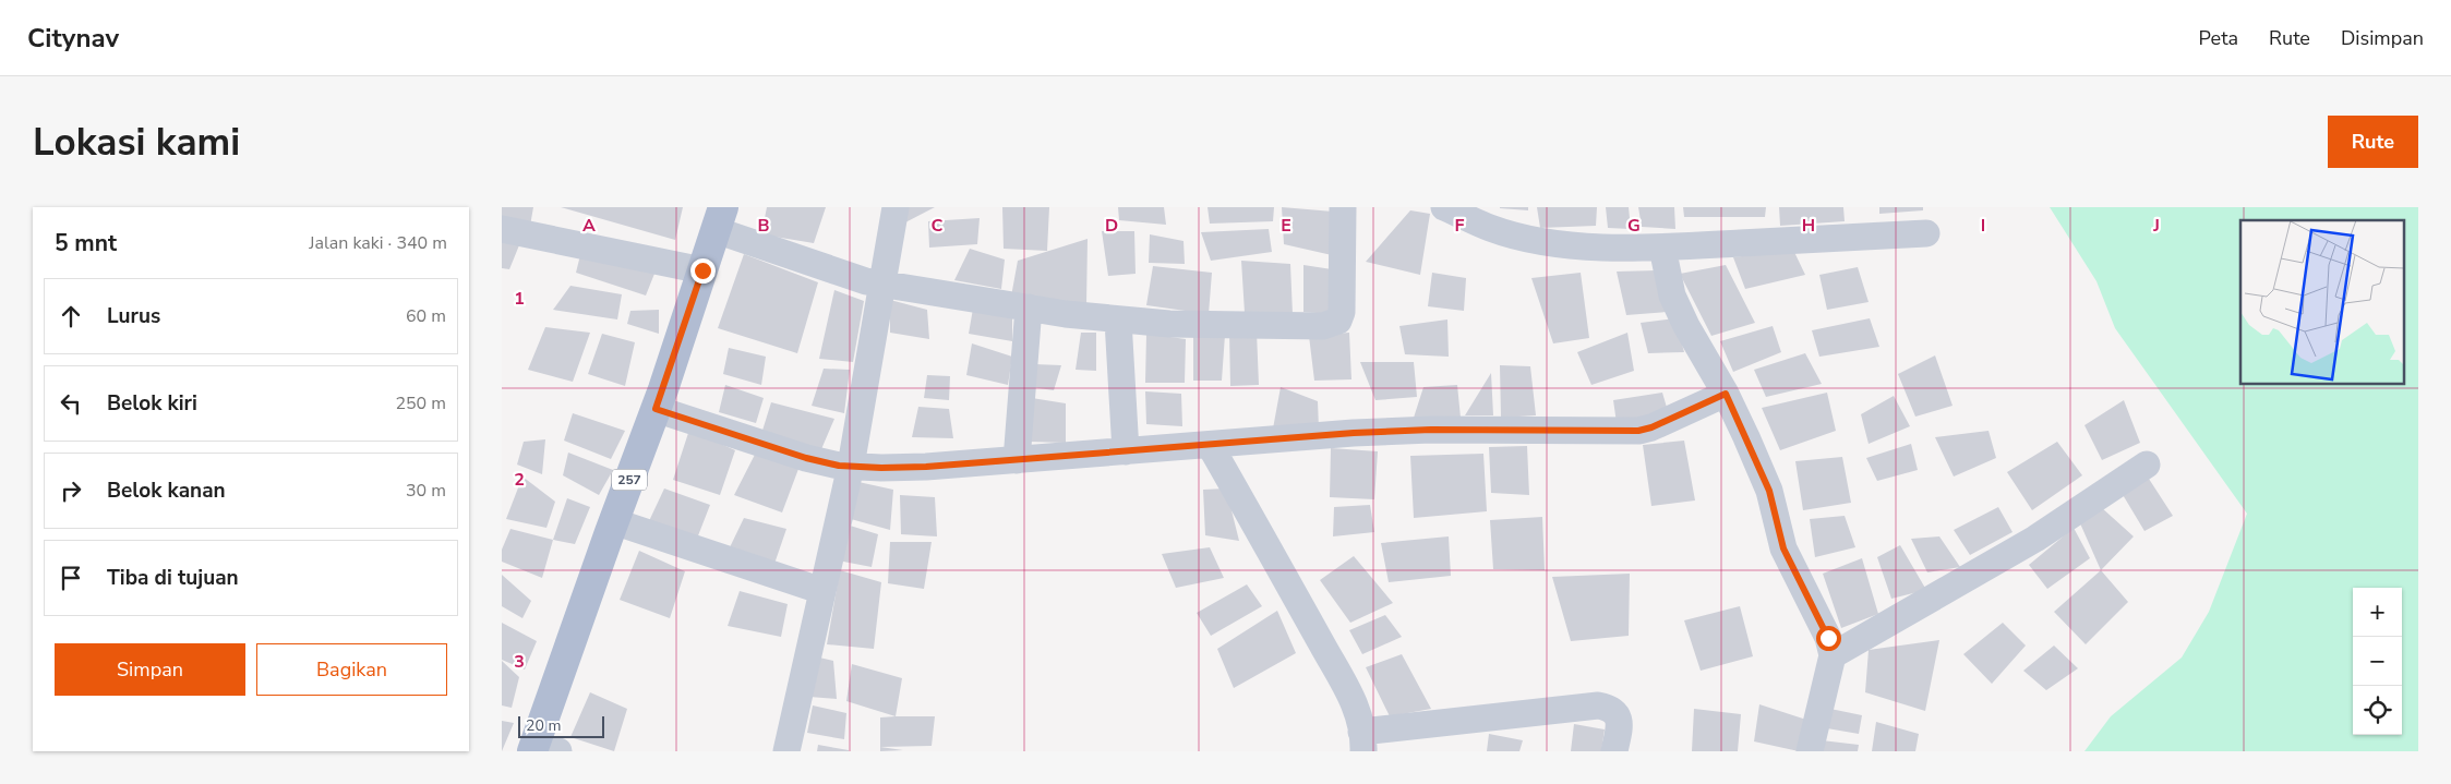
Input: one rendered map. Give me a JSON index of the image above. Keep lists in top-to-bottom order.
{
  "streets": {
    "main road": ["257"]
  },
  "scale_bar": "20 m",
  "page": {
    "header": "Citynav",
    "nav": ["Peta", "Rute", "Disimpan"],
    "buttons": [
      "Rute",
      ["Simpan", "Bagikan"]
    ],
    "title": "Lokasi kami",
    "heading": ["5 mnt", "Jalan kaki · 340 m"],
    "list": [
      ["Lurus", "60 m"],
      ["Belok kiri", "250 m"],
      ["Belok kanan", "30 m"],
      "Tiba di tujuan"
    ],
    "map_buttons": ["+", "−"],
    "scale": "20 m"
  },
  "grid": {
    "columns": [
      "A",
      "B",
      "C",
      "D",
      "E",
      "F",
      "G",
      "H",
      "I",
      "J"
    ],
    "rows": ["1", "2", "3"]
  }
}
